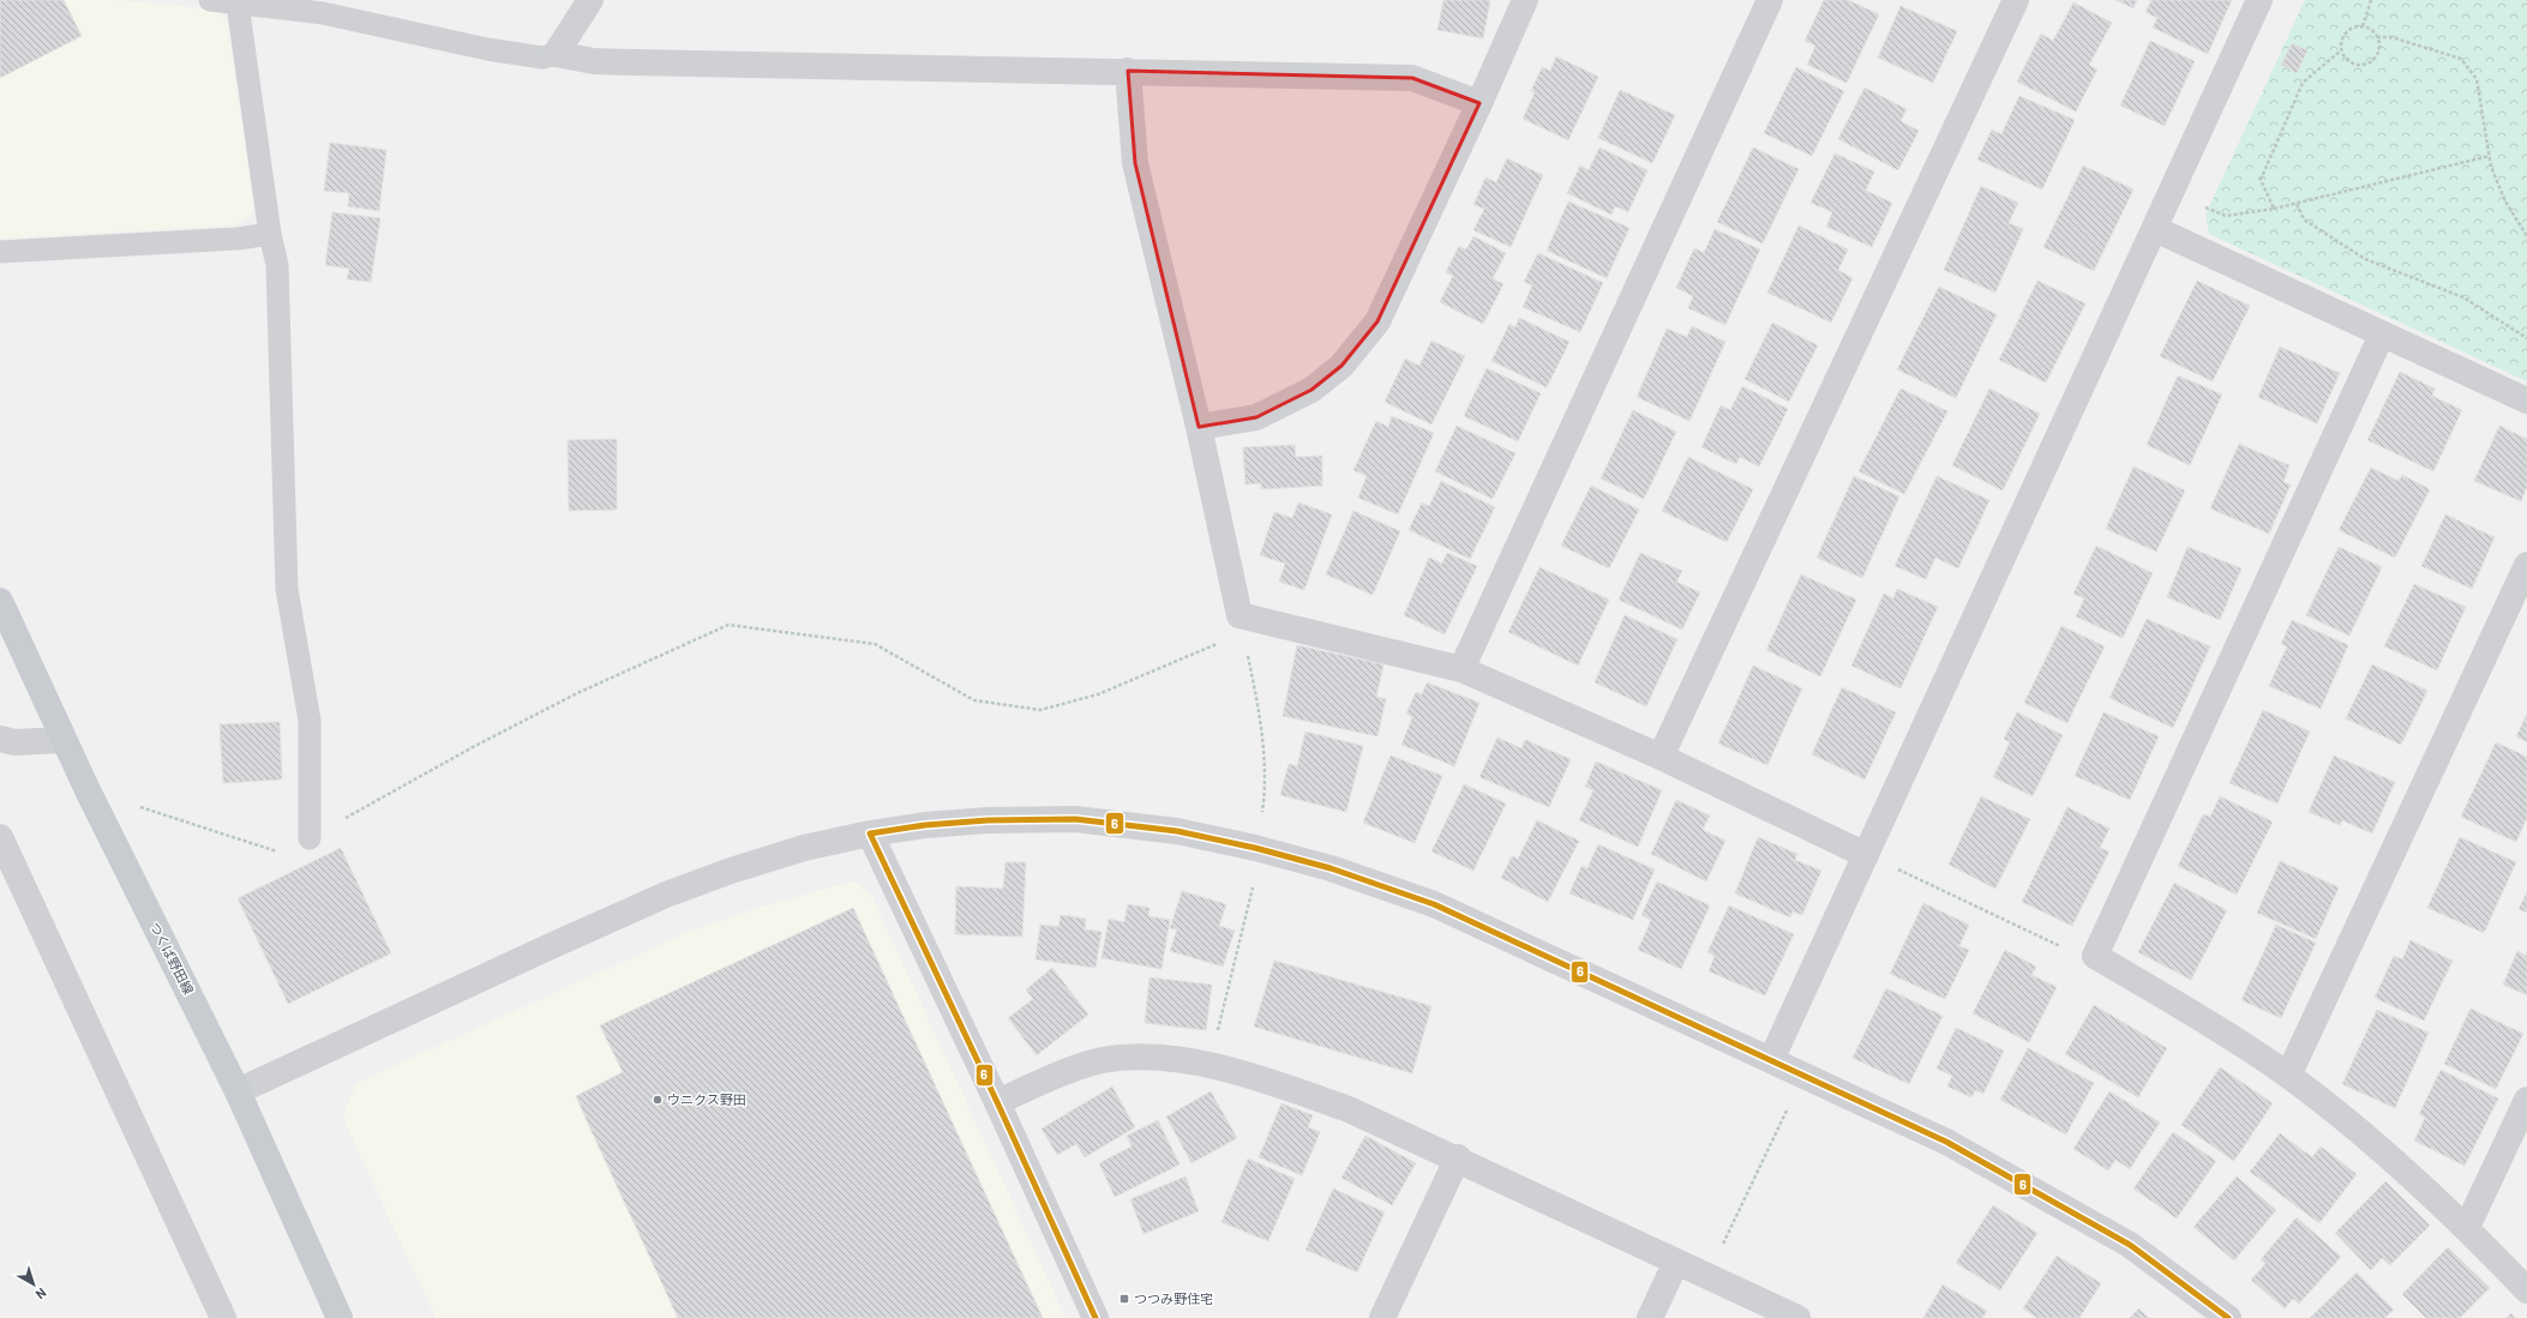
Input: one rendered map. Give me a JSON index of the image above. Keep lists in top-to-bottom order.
{
  "streets": {
    "main road": ["つくば野田線"]
  },
  "places": {
    "other": ["ウニクス野田"],
    "transit": ["つつみ野住宅"]
  },
  "lines": ["transit line 6"],
  "north": "bottom right"
}
